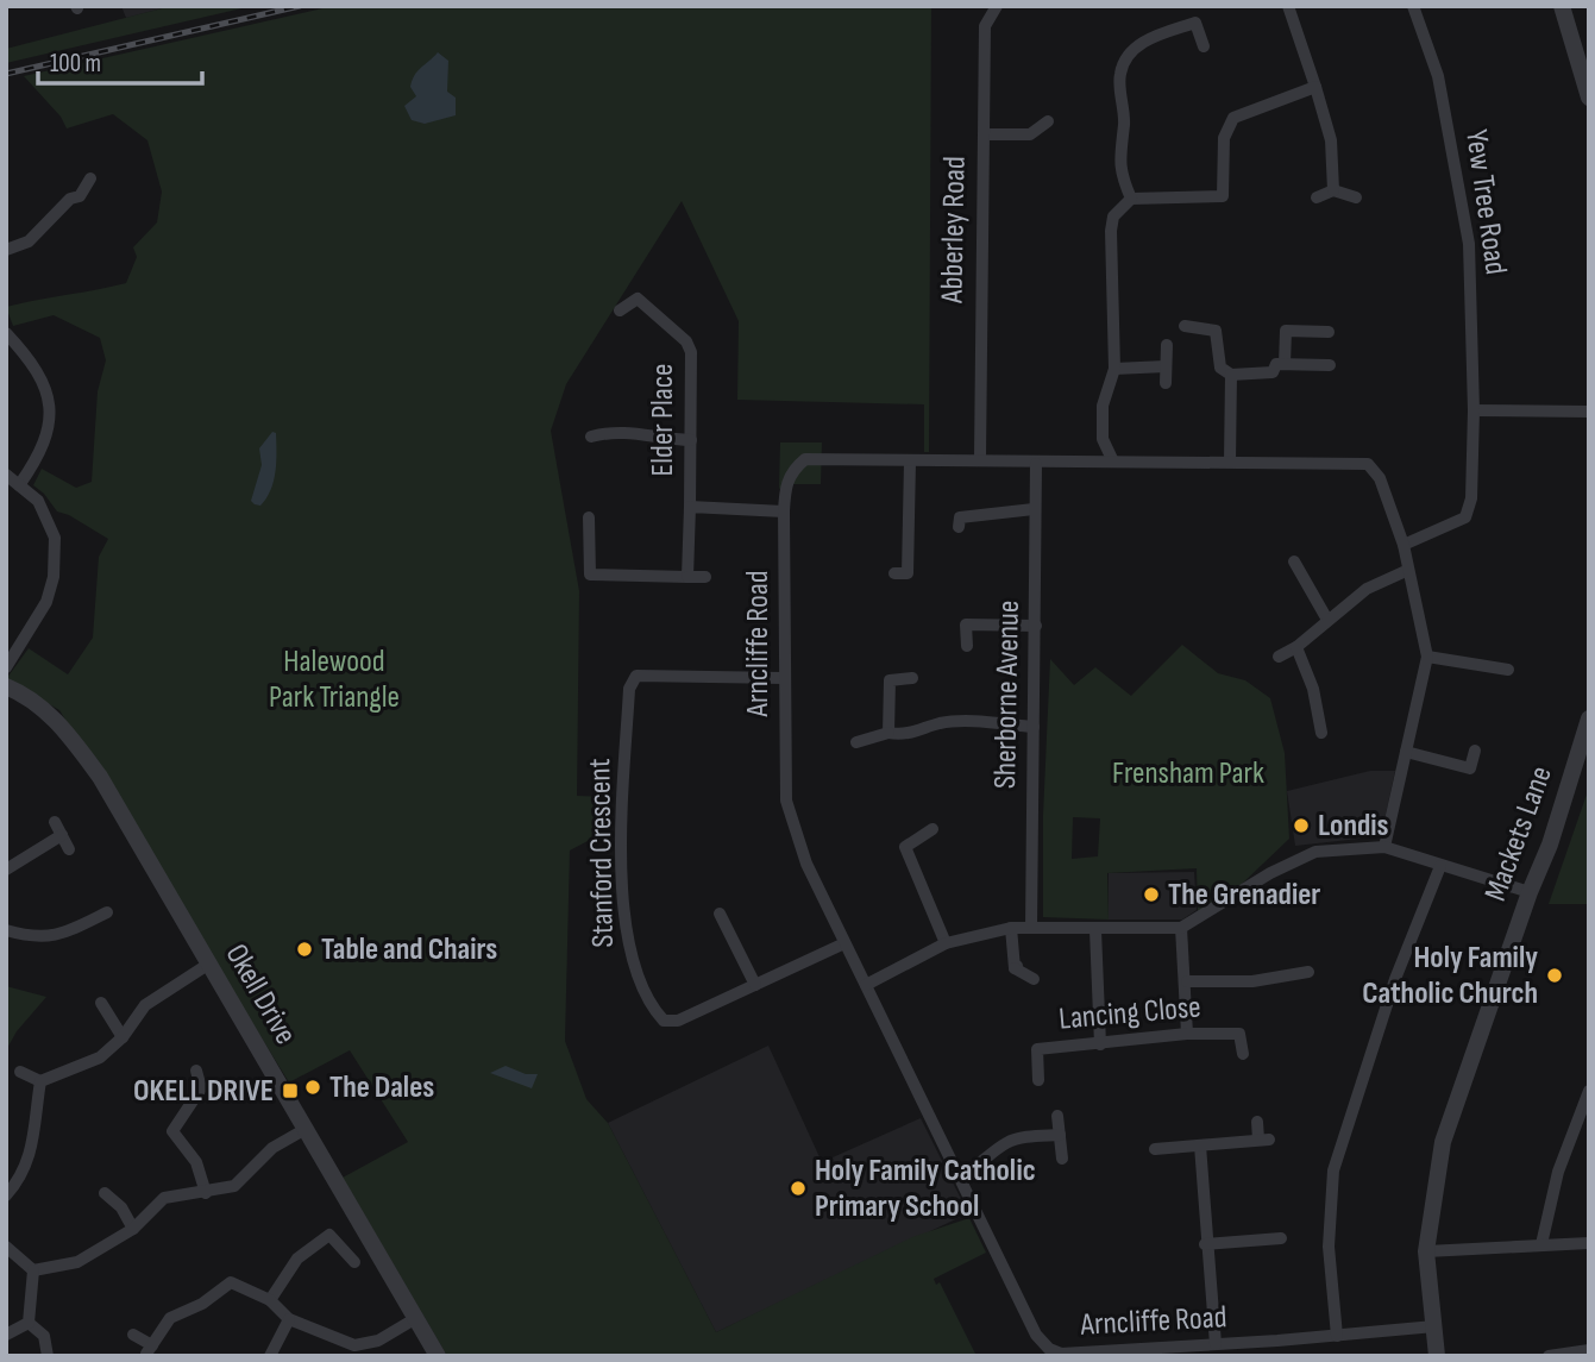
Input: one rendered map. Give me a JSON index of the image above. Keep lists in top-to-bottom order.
{
  "streets": {
    "street": [
      "Yew Tree Road",
      "Abberley Road",
      "Elder Place",
      "Arncliffe Road",
      "Sherborne Avenue",
      "Mackets Lane",
      "Stanford Crescent",
      "Okell Drive",
      "Lancing Close"
    ]
  },
  "crossings": [
    ["Yew Tree Road", "Arncliffe Road"],
    ["Abberley Road", "Arncliffe Road"],
    ["Arncliffe Road", "Sherborne Avenue"],
    ["Arncliffe Road", "Mackets Lane"],
    ["Arncliffe Road", "Stanford Crescent"]
  ],
  "parks": ["Halewood Park Triangle", "Frensham Park"],
  "places": {
    "other": [
      "Londis",
      "The Grenadier",
      "Table and Chairs",
      "Holy Family Catholic Church",
      "The Dales",
      "Holy Family Catholic Primary School"
    ],
    "transit": ["OKELL DRIVE"]
  },
  "scale_bar": "100 m"
}
